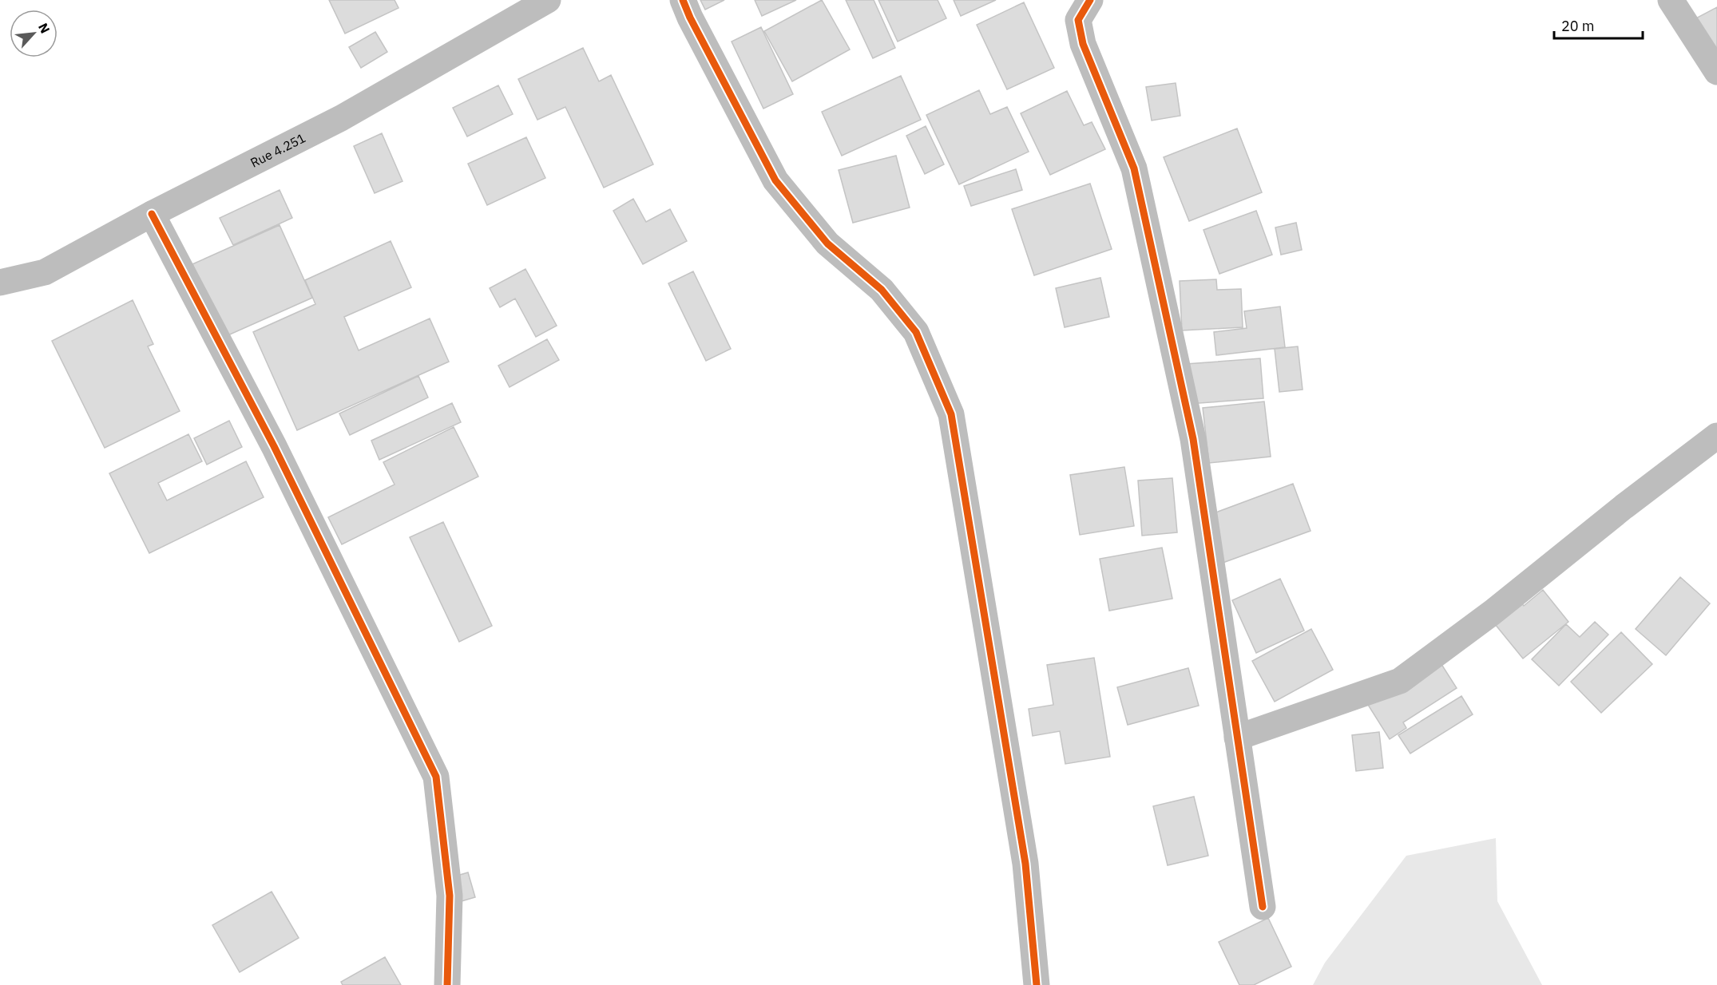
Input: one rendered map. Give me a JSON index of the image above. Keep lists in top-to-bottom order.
{
  "streets": {
    "street": ["Rue 4.251"]
  },
  "scale_bar": "20 m",
  "north": "top right"
}
